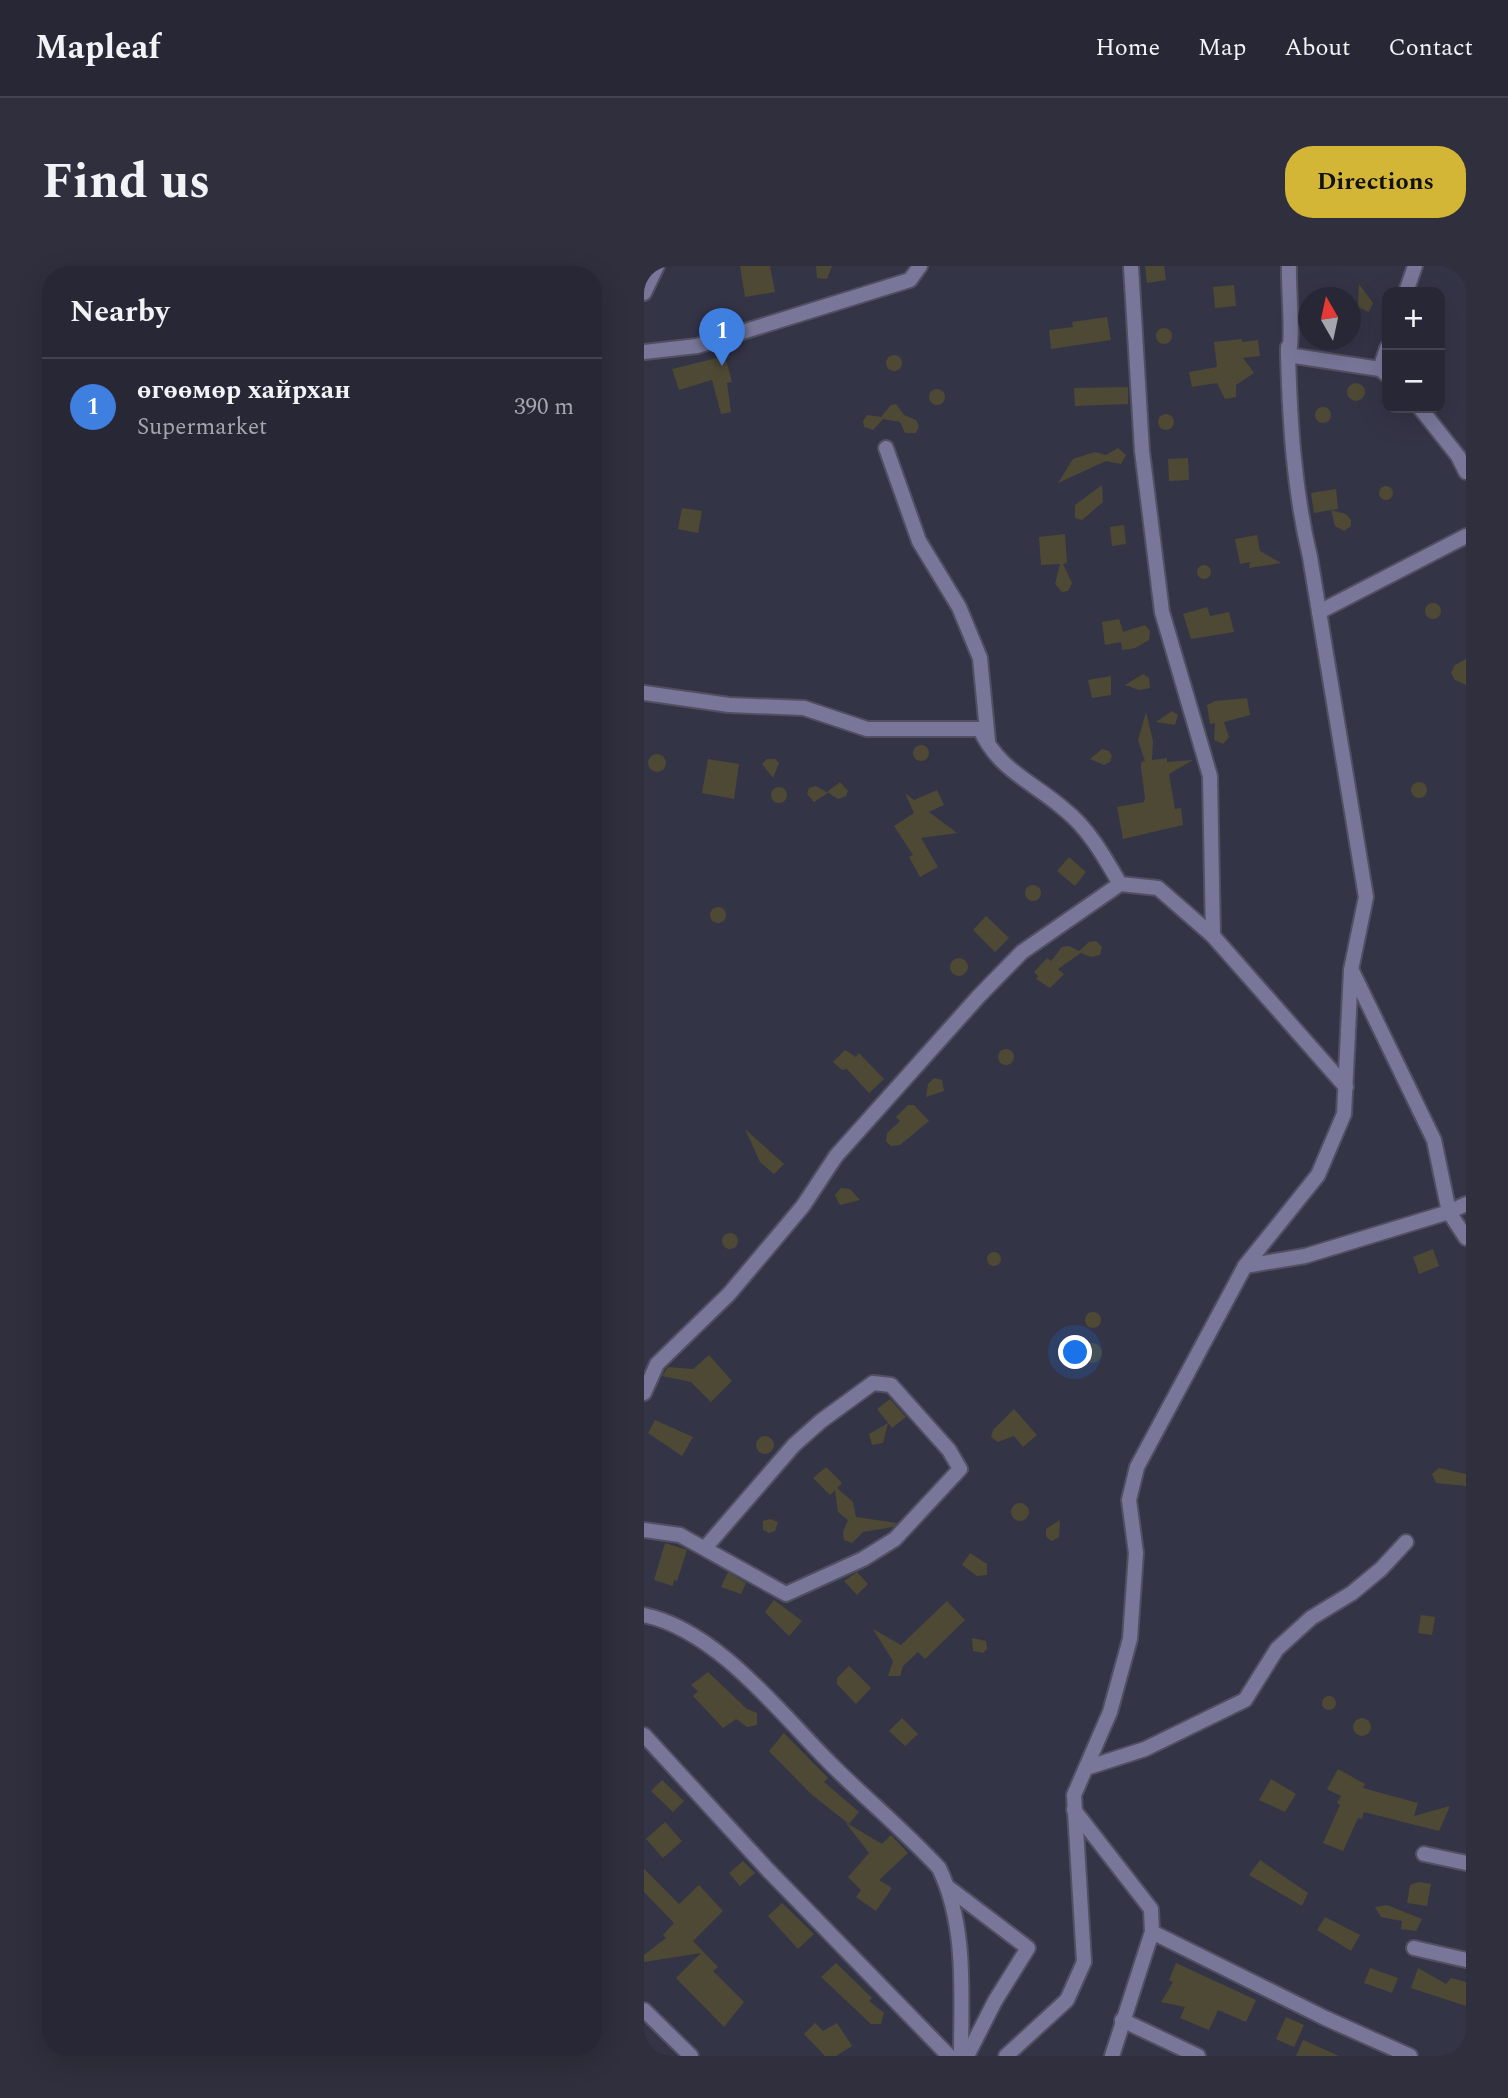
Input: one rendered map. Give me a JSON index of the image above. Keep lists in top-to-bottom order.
{
  "north": "top",
  "page": {
    "header": "Mapleaf",
    "nav": [
      "Home",
      "Map",
      "About",
      "Contact"
    ],
    "title": "Find us",
    "buttons": "Directions",
    "heading": "Nearby",
    "map_buttons": ["+", "−"],
    "pins": "1",
    "list": [
      {
        "mark": "1",
        "name": "өгөөмөр хайрхан",
        "note": "Supermarket",
        "value": "390 m"
      }
    ]
  }
}
